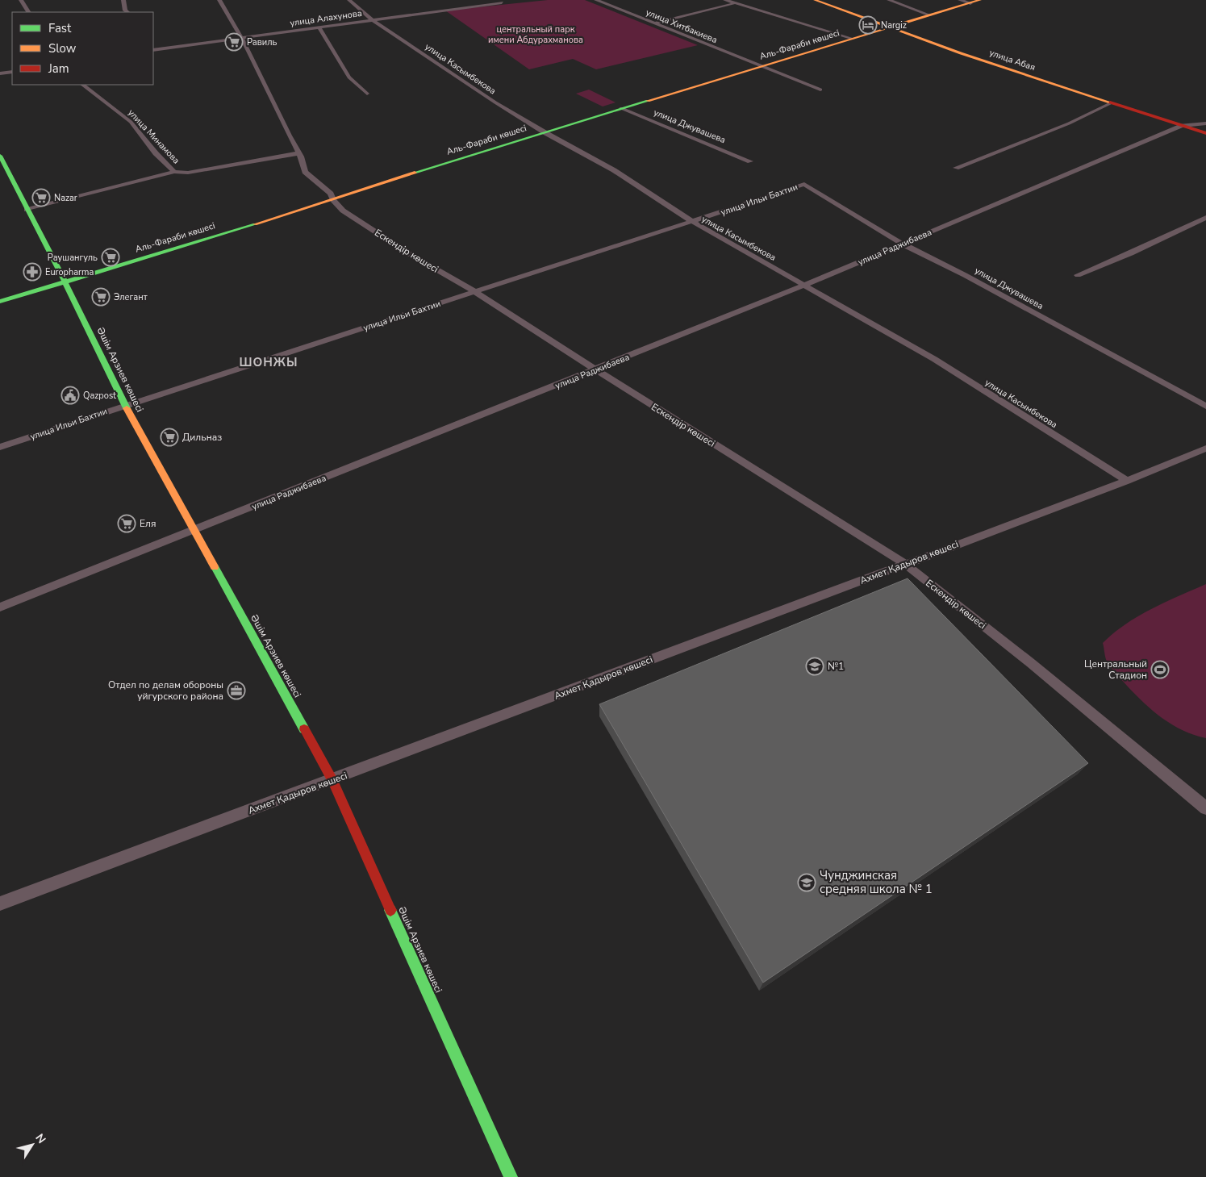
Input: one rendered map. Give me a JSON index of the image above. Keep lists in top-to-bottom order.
{
  "streets": {
    "main road": ["Аль-Фараби көшесі", "улица Абая", "Әшім Арзиев көшесі"],
    "street": [
      "улица Алахунова",
      "улица Хитбакиева",
      "улица Касымбекова",
      "улица Джувашева",
      "улица Минамова",
      "улица Ильи Бахтии",
      "улица Раджибаева",
      "Ескендір көшесі",
      "Ахмет Қадыров көшесі"
    ]
  },
  "crossings": [
    ["улица Алахунова", "улица Касымбекова"],
    ["улица Алахунова", "Ескендір көшесі"],
    ["улица Хитбакиева", "Аль-Фараби көшесі"],
    ["Аль-Фараби көшесі", "улица Абая"],
    ["Аль-Фараби көшесі", "улица Касымбекова"],
    ["Аль-Фараби көшесі", "улица Джувашева"],
    ["Аль-Фараби көшесі", "Ескендір көшесі"],
    ["Аль-Фараби көшесі", "Әшім Арзиев көшесі"],
    ["улица Абая", "улица Раджибаева"],
    ["улица Касымбекова", "улица Ильи Бахтии"],
    ["улица Касымбекова", "улица Раджибаева"],
    ["улица Касымбекова", "Ахмет Қадыров көшесі"],
    ["улица Джувашева", "улица Ильи Бахтии"],
    ["улица Джувашева", "улица Раджибаева"],
    ["улица Ильи Бахтии", "Ескендір көшесі"],
    ["улица Ильи Бахтии", "Әшім Арзиев көшесі"],
    ["улица Раджибаева", "Ескендір көшесі"],
    ["улица Раджибаева", "Әшім Арзиев көшесі"],
    ["Ескендір көшесі", "Ахмет Қадыров көшесі"],
    ["Әшім Арзиев көшесі", "Ахмет Қадыров көшесі"]
  ],
  "districts": ["ШОНЖЫ"],
  "parks": ["центральный парк имени Абдурахманова"],
  "places": {
    "hotel": ["Nargiz"],
    "supermarket": [
      "Равиль",
      "Nazar",
      "Раушангуль",
      "Элегант",
      "Дильназ",
      "Еля"
    ],
    "pharmacy": ["Europharma"],
    "public building": ["Qazpost"],
    "school or university": ["№1", "Чунджинская средняя школа № 1"],
    "sports": ["Центральный Стадион"],
    "office": ["Отдел по делам обороны уйгурского района"]
  },
  "legend": ["Fast", "Slow", "Jam"],
  "north": "top right"
}
